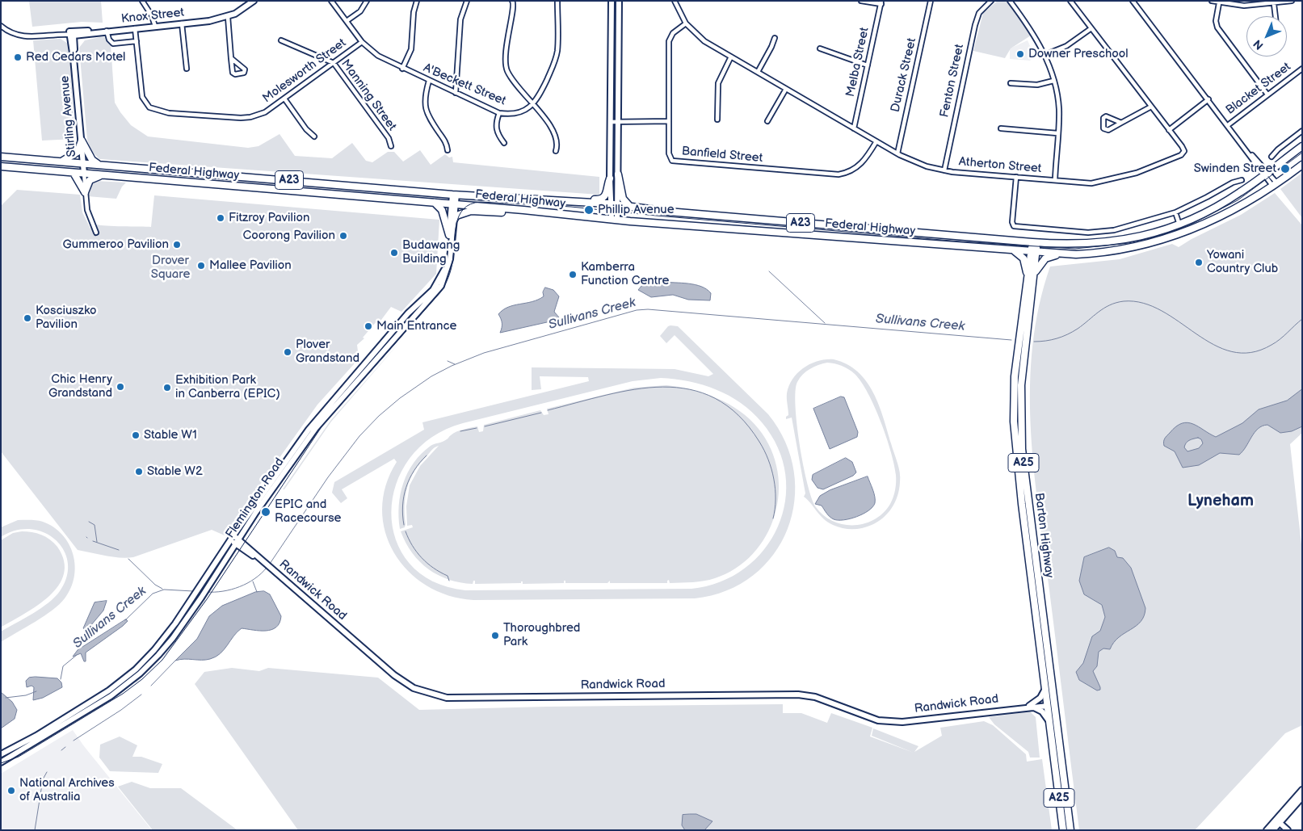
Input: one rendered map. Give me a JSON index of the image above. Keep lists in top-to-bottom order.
{
  "streets": {
    "highway": [
      "Federal Highway",
      "A23",
      "A25",
      "Barton Highway"
    ],
    "main road": [
      "Knox Street",
      "Stirling Avenue",
      "Flemington Road",
      "Randwick Road"
    ],
    "street": [
      "Melba Street",
      "Molesworth Street",
      "Durack Street",
      "Fenton Street",
      "A'Beckett Street",
      "Blacket Street",
      "Manning Street",
      "Banfield Street",
      "Atherton Street"
    ]
  },
  "crossings": [
    ["Knox Street", "Molesworth Street"],
    ["Knox Street", "Stirling Avenue"],
    ["Melba Street", "Atherton Street"],
    ["Molesworth Street", "A'Beckett Street"],
    ["Molesworth Street", "Manning Street"],
    ["Durack Street", "Atherton Street"],
    ["Fenton Street", "Atherton Street"],
    ["Stirling Avenue", "Federal Highway"],
    ["Banfield Street", "Atherton Street"],
    ["Federal Highway", "A23"],
    ["Federal Highway", "A25"],
    ["Federal Highway", "Flemington Road"],
    ["Federal Highway", "Barton Highway"],
    ["A23", "A25"],
    ["A23", "Barton Highway"],
    ["A25", "Barton Highway"],
    ["Flemington Road", "Randwick Road"],
    ["Barton Highway", "Randwick Road"]
  ],
  "districts": ["Lyneham"],
  "water": ["Sullivans Creek"],
  "parks": ["Drover Square"],
  "places": [
    "Downer Preschool",
    "Red Cedars Motel",
    "Swinden Street",
    "Phillip Avenue",
    "Fitzroy Pavilion",
    "Coorong Pavilion",
    "Gummeroo Pavilion",
    "Budawang Building",
    "Yowani Country Club",
    "Mallee Pavilion",
    "Kamberra Function Centre",
    "Kosciuszko Pavilion",
    "Main Entrance",
    "Plover Grandstand",
    "Chic Henry Grandstand",
    "Exhibition Park in Canberra (EPIC)",
    "Stable W1",
    "Stable W2",
    "EPIC and Racecourse",
    "Thoroughbred Park",
    "National Archives of Australia"
  ],
  "north": "bottom left"
}
